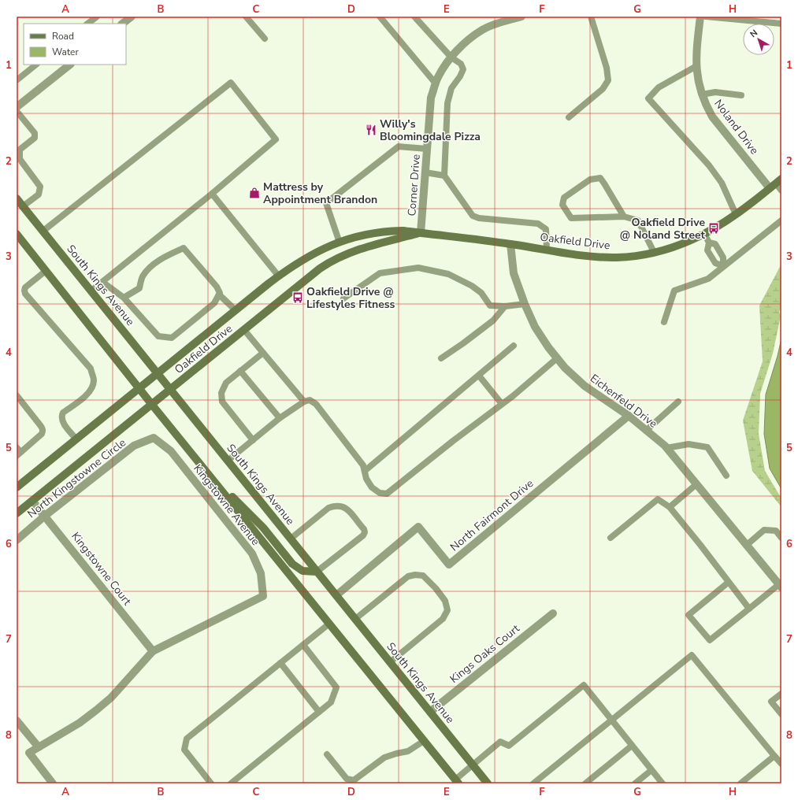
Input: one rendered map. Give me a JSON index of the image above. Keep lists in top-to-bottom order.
{
  "streets": {
    "main road": ["Oakfield Drive", "South Kings Avenue"],
    "street": [
      "Noland Drive",
      "Corner Drive",
      "Eichenfeld Drive",
      "North Kingstowne Circle",
      "Kingstowne Avenue",
      "North Fairmont Drive",
      "Kingstowne Court",
      "Kings Oaks Court"
    ]
  },
  "crossings": [
    ["Noland Drive", "Oakfield Drive"],
    ["Corner Drive", "Oakfield Drive"],
    ["Oakfield Drive", "South Kings Avenue"],
    ["Oakfield Drive", "Eichenfeld Drive"],
    ["Oakfield Drive", "Kingstowne Court"],
    ["South Kings Avenue", "North Fairmont Drive"],
    ["South Kings Avenue", "Kings Oaks Court"],
    ["Eichenfeld Drive", "North Fairmont Drive"],
    ["North Kingstowne Circle", "Kingstowne Avenue"],
    ["North Kingstowne Circle", "Kingstowne Court"],
    ["Kingstowne Avenue", "Kingstowne Court"]
  ],
  "places": {
    "restaurant": ["Willy's Bloomingdale Pizza"],
    "shop": ["Mattress by Appointment Brandon"],
    "bus stop": ["Oakfield Drive @ Noland Street", "Oakfield Drive @ Lifestyles Fitness"]
  },
  "legend": ["Road", "Water"],
  "north": "top left",
  "grid": {
    "columns": [
      "A",
      "B",
      "C",
      "D",
      "E",
      "F",
      "G",
      "H"
    ],
    "rows": [
      "1",
      "2",
      "3",
      "4",
      "5",
      "6",
      "7",
      "8"
    ]
  }
}
